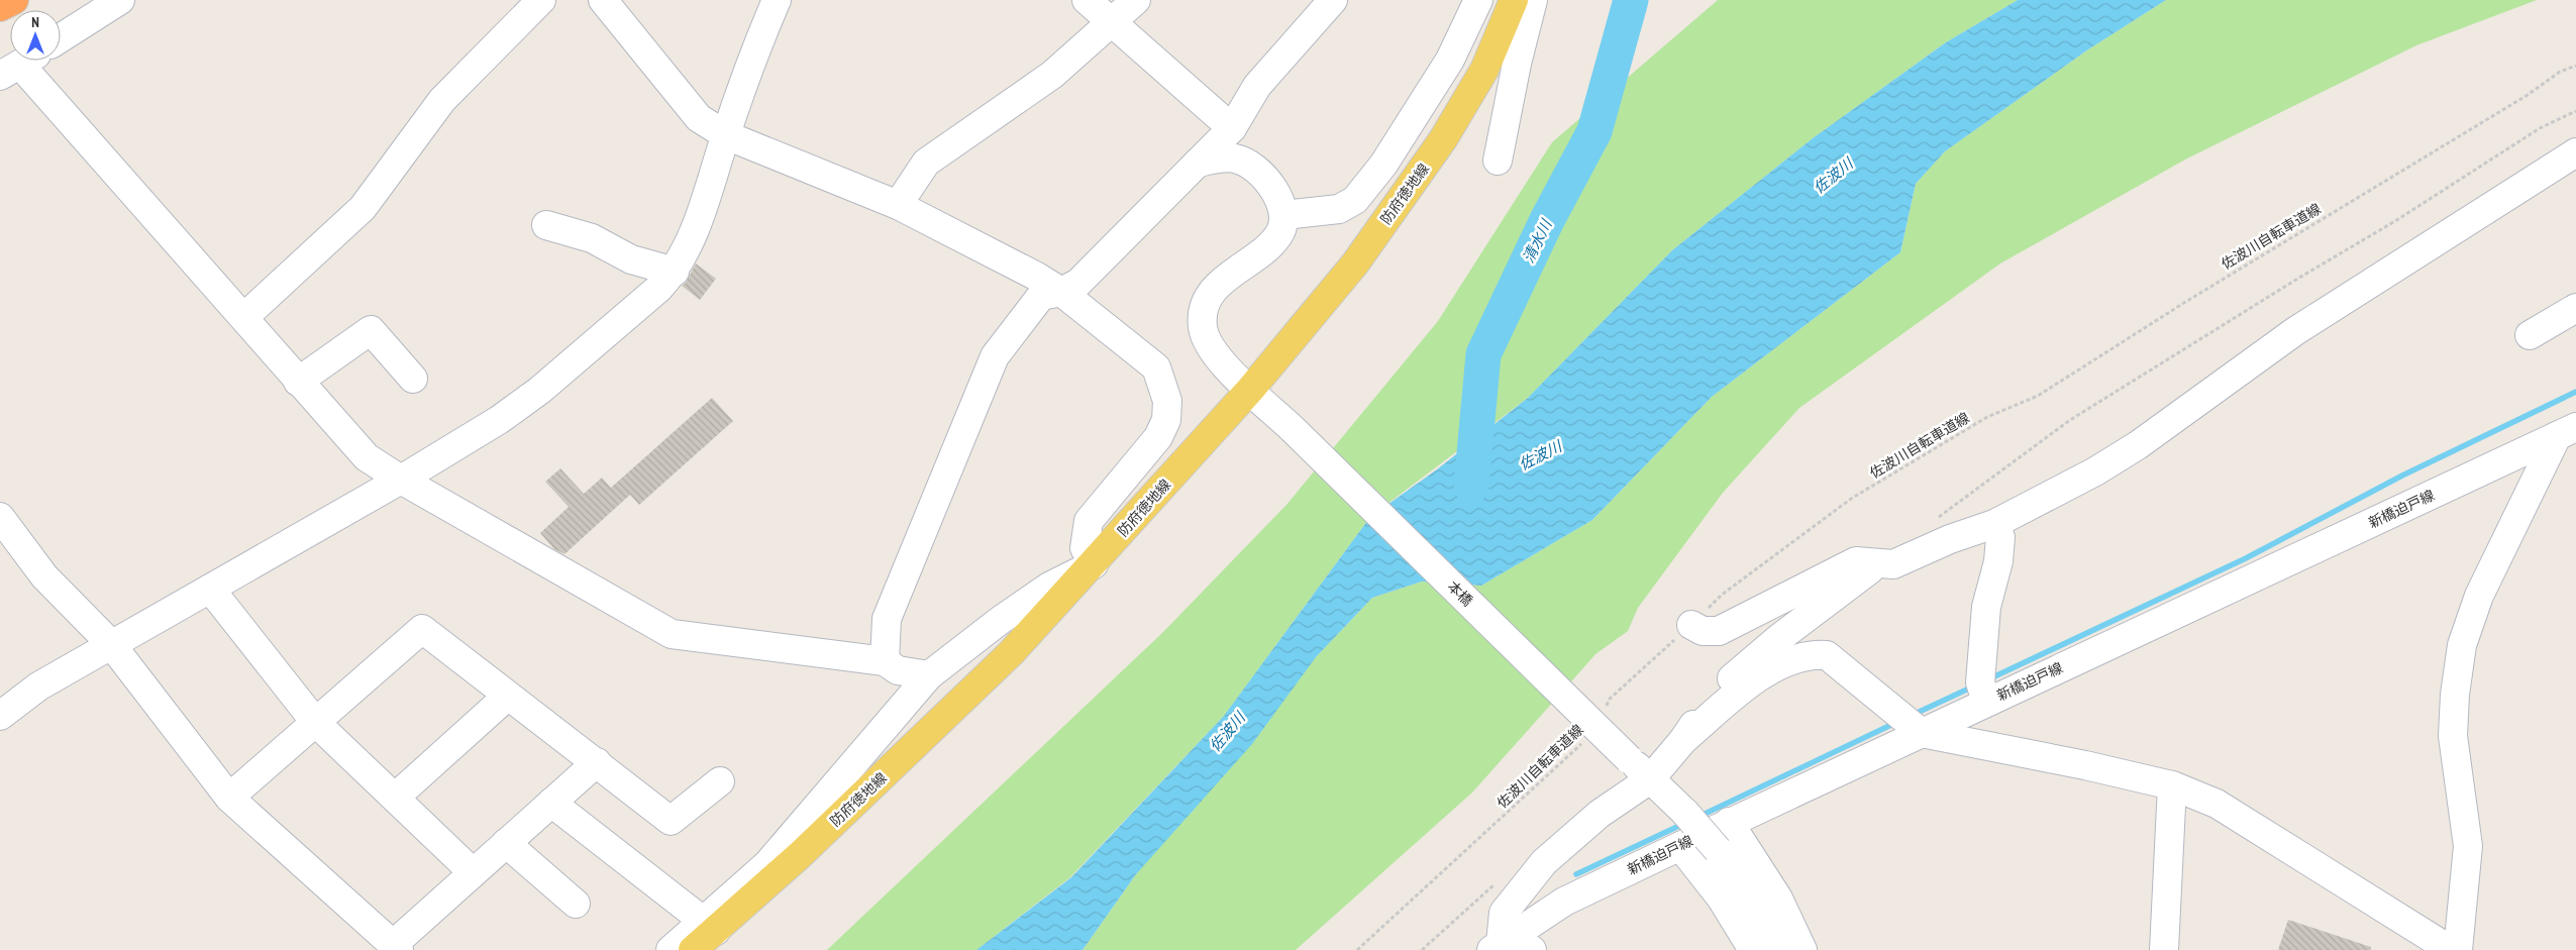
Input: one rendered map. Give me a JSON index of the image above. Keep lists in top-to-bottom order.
{
  "streets": {
    "main road": ["防府徳地線"],
    "street": ["新橋迫戸線", "本橋"],
    "path": ["佐波川自転車道線"]
  },
  "crossings": [
    ["防府徳地線", "本橋"]
  ],
  "water": ["佐波川", "清水川"],
  "north": "top"
}
